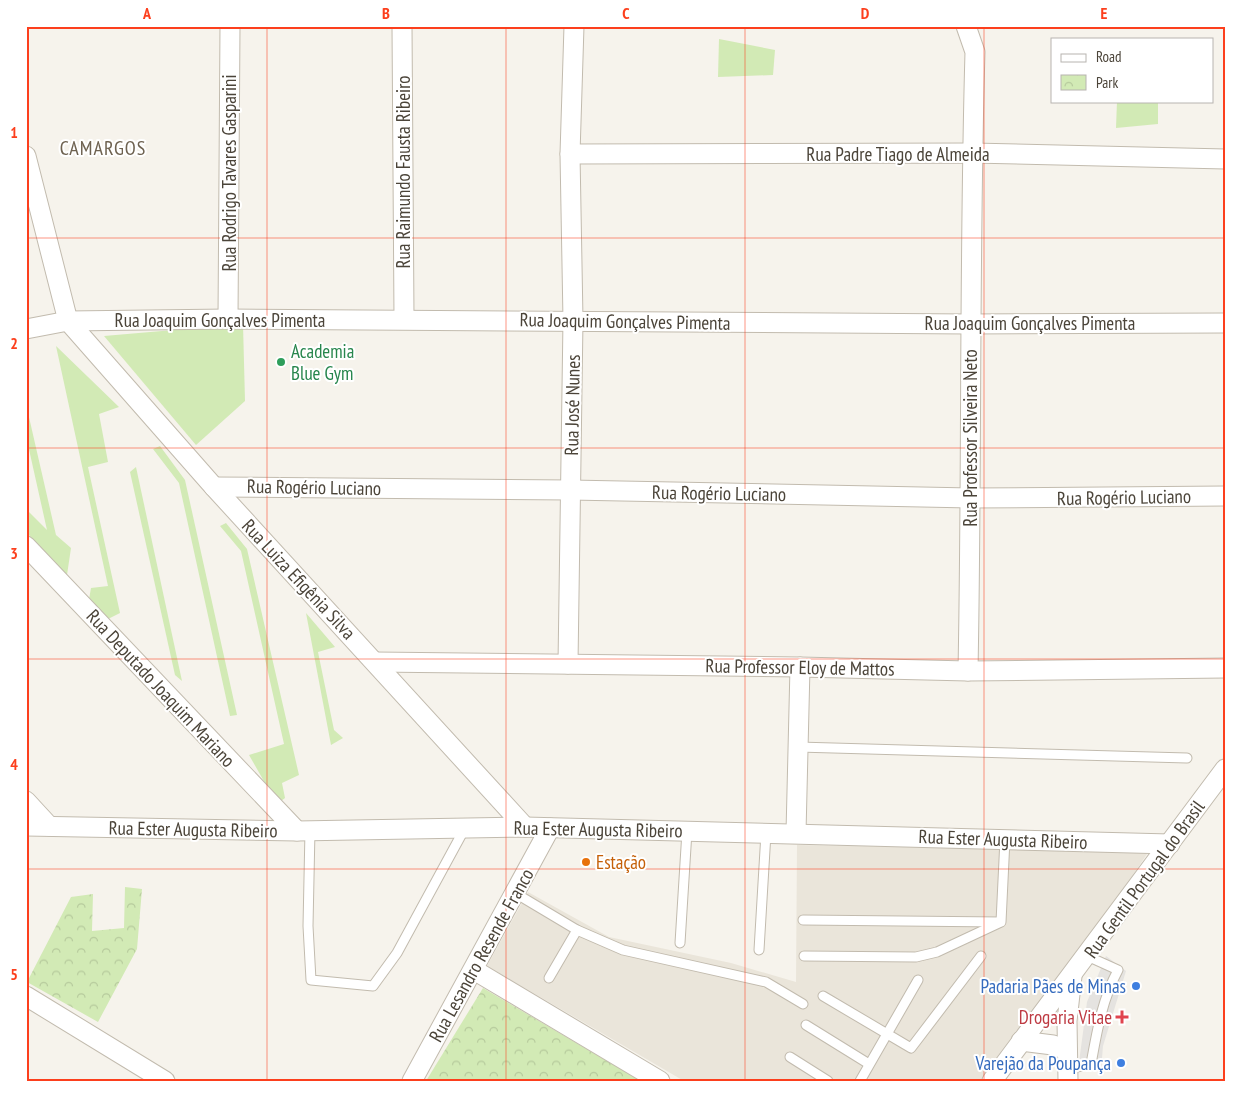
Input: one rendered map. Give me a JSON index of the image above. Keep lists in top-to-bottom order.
{
  "streets": {
    "street": [
      "Rua Padre Tiago de Almeida",
      "Rua Raimundo Fausta Ribeiro",
      "Rua Rodrigo Tavares Gasparini",
      "Rua Joaquim Gonçalves Pimenta",
      "Rua José Nunes",
      "Rua Professor Silveira Neto",
      "Rua Rogério Luciano",
      "Rua Luiza Efigênia Silva",
      "Rua Professor Eloy de Mattos",
      "Rua Deputado Joaquim Mariano",
      "Rua Ester Augusta Ribeiro",
      "Rua Gentil Portugal do Brasil",
      "Rua Lesandro Resende Franco"
    ]
  },
  "crossings": [
    ["Rua Padre Tiago de Almeida", "Rua José Nunes"],
    ["Rua Padre Tiago de Almeida", "Rua Professor Silveira Neto"],
    ["Rua Raimundo Fausta Ribeiro", "Rua Joaquim Gonçalves Pimenta"],
    ["Rua Rodrigo Tavares Gasparini", "Rua Joaquim Gonçalves Pimenta"],
    ["Rua Joaquim Gonçalves Pimenta", "Rua José Nunes"],
    ["Rua Joaquim Gonçalves Pimenta", "Rua Professor Silveira Neto"],
    ["Rua Joaquim Gonçalves Pimenta", "Rua Luiza Efigênia Silva"],
    ["Rua José Nunes", "Rua Rogério Luciano"],
    ["Rua José Nunes", "Rua Professor Eloy de Mattos"],
    ["Rua Professor Silveira Neto", "Rua Rogério Luciano"],
    ["Rua Professor Silveira Neto", "Rua Professor Eloy de Mattos"],
    ["Rua Rogério Luciano", "Rua Luiza Efigênia Silva"],
    ["Rua Luiza Efigênia Silva", "Rua Professor Eloy de Mattos"],
    ["Rua Luiza Efigênia Silva", "Rua Ester Augusta Ribeiro"],
    ["Rua Deputado Joaquim Mariano", "Rua Ester Augusta Ribeiro"],
    ["Rua Ester Augusta Ribeiro", "Rua Gentil Portugal do Brasil"],
    ["Rua Ester Augusta Ribeiro", "Rua Lesandro Resende Franco"]
  ],
  "districts": ["CAMARGOS"],
  "places": {
    "other": [
      "Academia Blue Gym",
      "Estação",
      "Padaria Pães de Minas",
      "Varejão da Poupança"
    ],
    "health": ["Drogaria Vitae"]
  },
  "legend": ["Road", "Park"],
  "grid": {
    "columns": [
      "A",
      "B",
      "C",
      "D",
      "E"
    ],
    "rows": [
      "1",
      "2",
      "3",
      "4",
      "5"
    ]
  }
}
